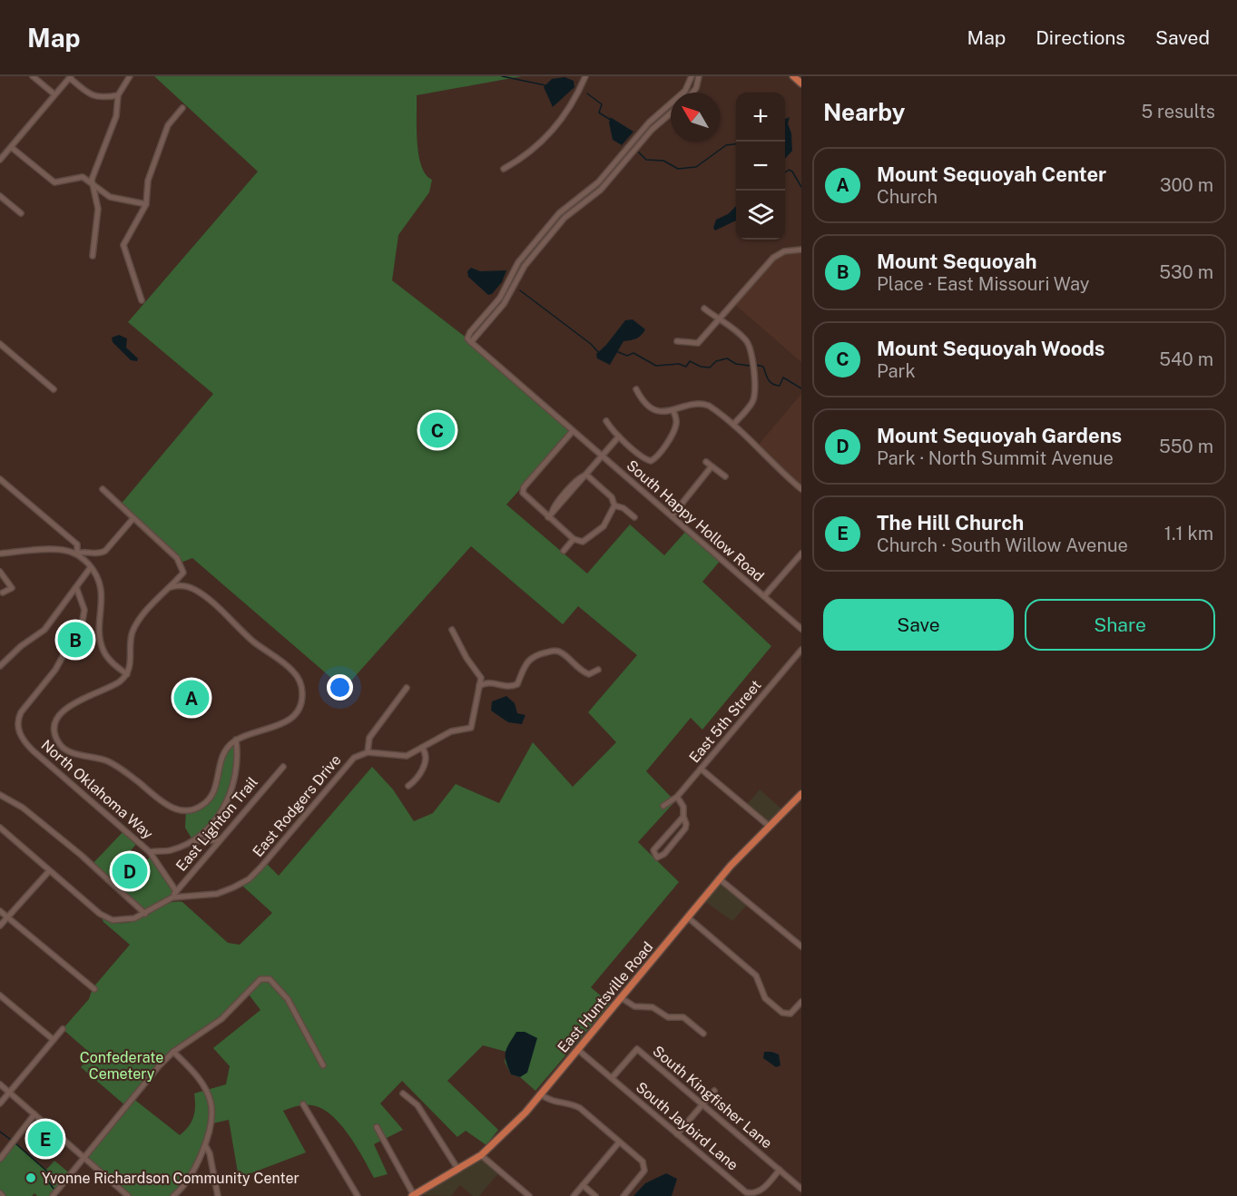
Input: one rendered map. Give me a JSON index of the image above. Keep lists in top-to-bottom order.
{
  "streets": {
    "main road": ["East Huntsville Road"],
    "street": [
      "South Happy Hollow Road",
      "East 5th Street",
      "North Oklahoma Way",
      "East Rodgers Drive",
      "East Lighton Trail",
      "South Kingfisher Lane",
      "South Jaybird Lane"
    ]
  },
  "crossings": [
    ["North Oklahoma Way", "East Lighton Trail"],
    ["East Rodgers Drive", "East Lighton Trail"],
    ["East Huntsville Road", "South Jaybird Lane"],
    ["South Kingfisher Lane", "South Jaybird Lane"]
  ],
  "parks": ["Confederate Cemetery"],
  "places": ["Yvonne Richardson Community Center"],
  "north": "top left",
  "page": {
    "header": "Map",
    "nav": ["Map", "Directions", "Saved"],
    "heading": ["Nearby", "5 results"],
    "map_buttons": ["+", "−"],
    "list": [
      {
        "mark": "A",
        "name": "Mount Sequoyah Center",
        "note": "Church",
        "value": "300 m"
      },
      {
        "mark": "B",
        "name": "Mount Sequoyah",
        "note": "Place · East Missouri Way",
        "value": "530 m"
      },
      {
        "mark": "C",
        "name": "Mount Sequoyah Woods",
        "note": "Park",
        "value": "540 m"
      },
      {
        "mark": "D",
        "name": "Mount Sequoyah Gardens",
        "note": "Park · North Summit Avenue",
        "value": "550 m"
      },
      {
        "mark": "E",
        "name": "The Hill Church",
        "note": "Church · South Willow Avenue",
        "value": "1.1 km"
      }
    ],
    "pins": [
      "C",
      "B",
      "A",
      "D",
      "E"
    ],
    "buttons": ["Save", "Share"]
  }
}
